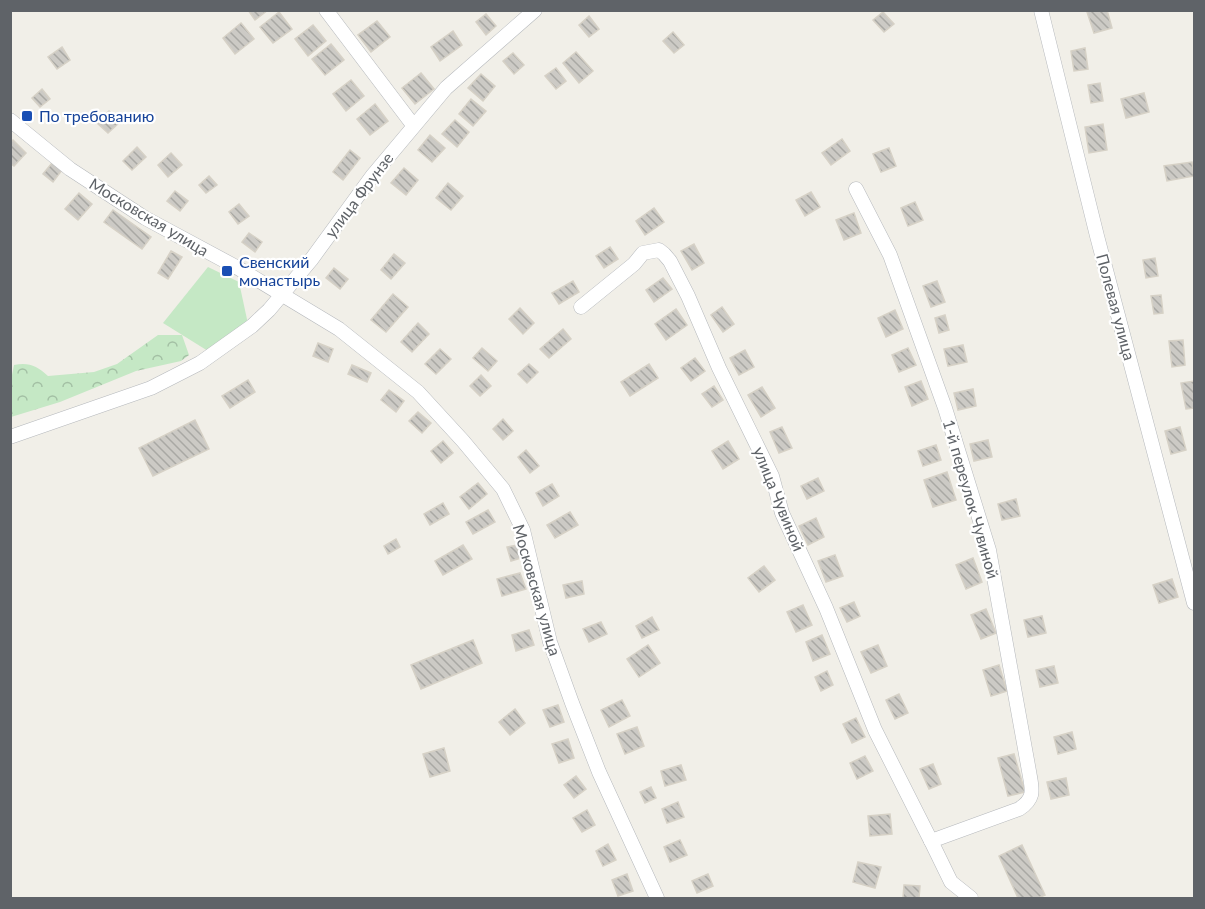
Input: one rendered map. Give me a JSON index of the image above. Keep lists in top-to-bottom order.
{
  "streets": {
    "street": [
      "улица Фрунзе",
      "Московская улица",
      "Полевая улица",
      "улица Чувиной",
      "1-й переулок Чувиной"
    ]
  },
  "crossings": [
    ["улица Фрунзе", "Московская улица"],
    ["улица Чувиной", "1-й переулок Чувиной"]
  ],
  "places": {
    "transit": ["По требованию", "Свенский монастырь"]
  }
}
